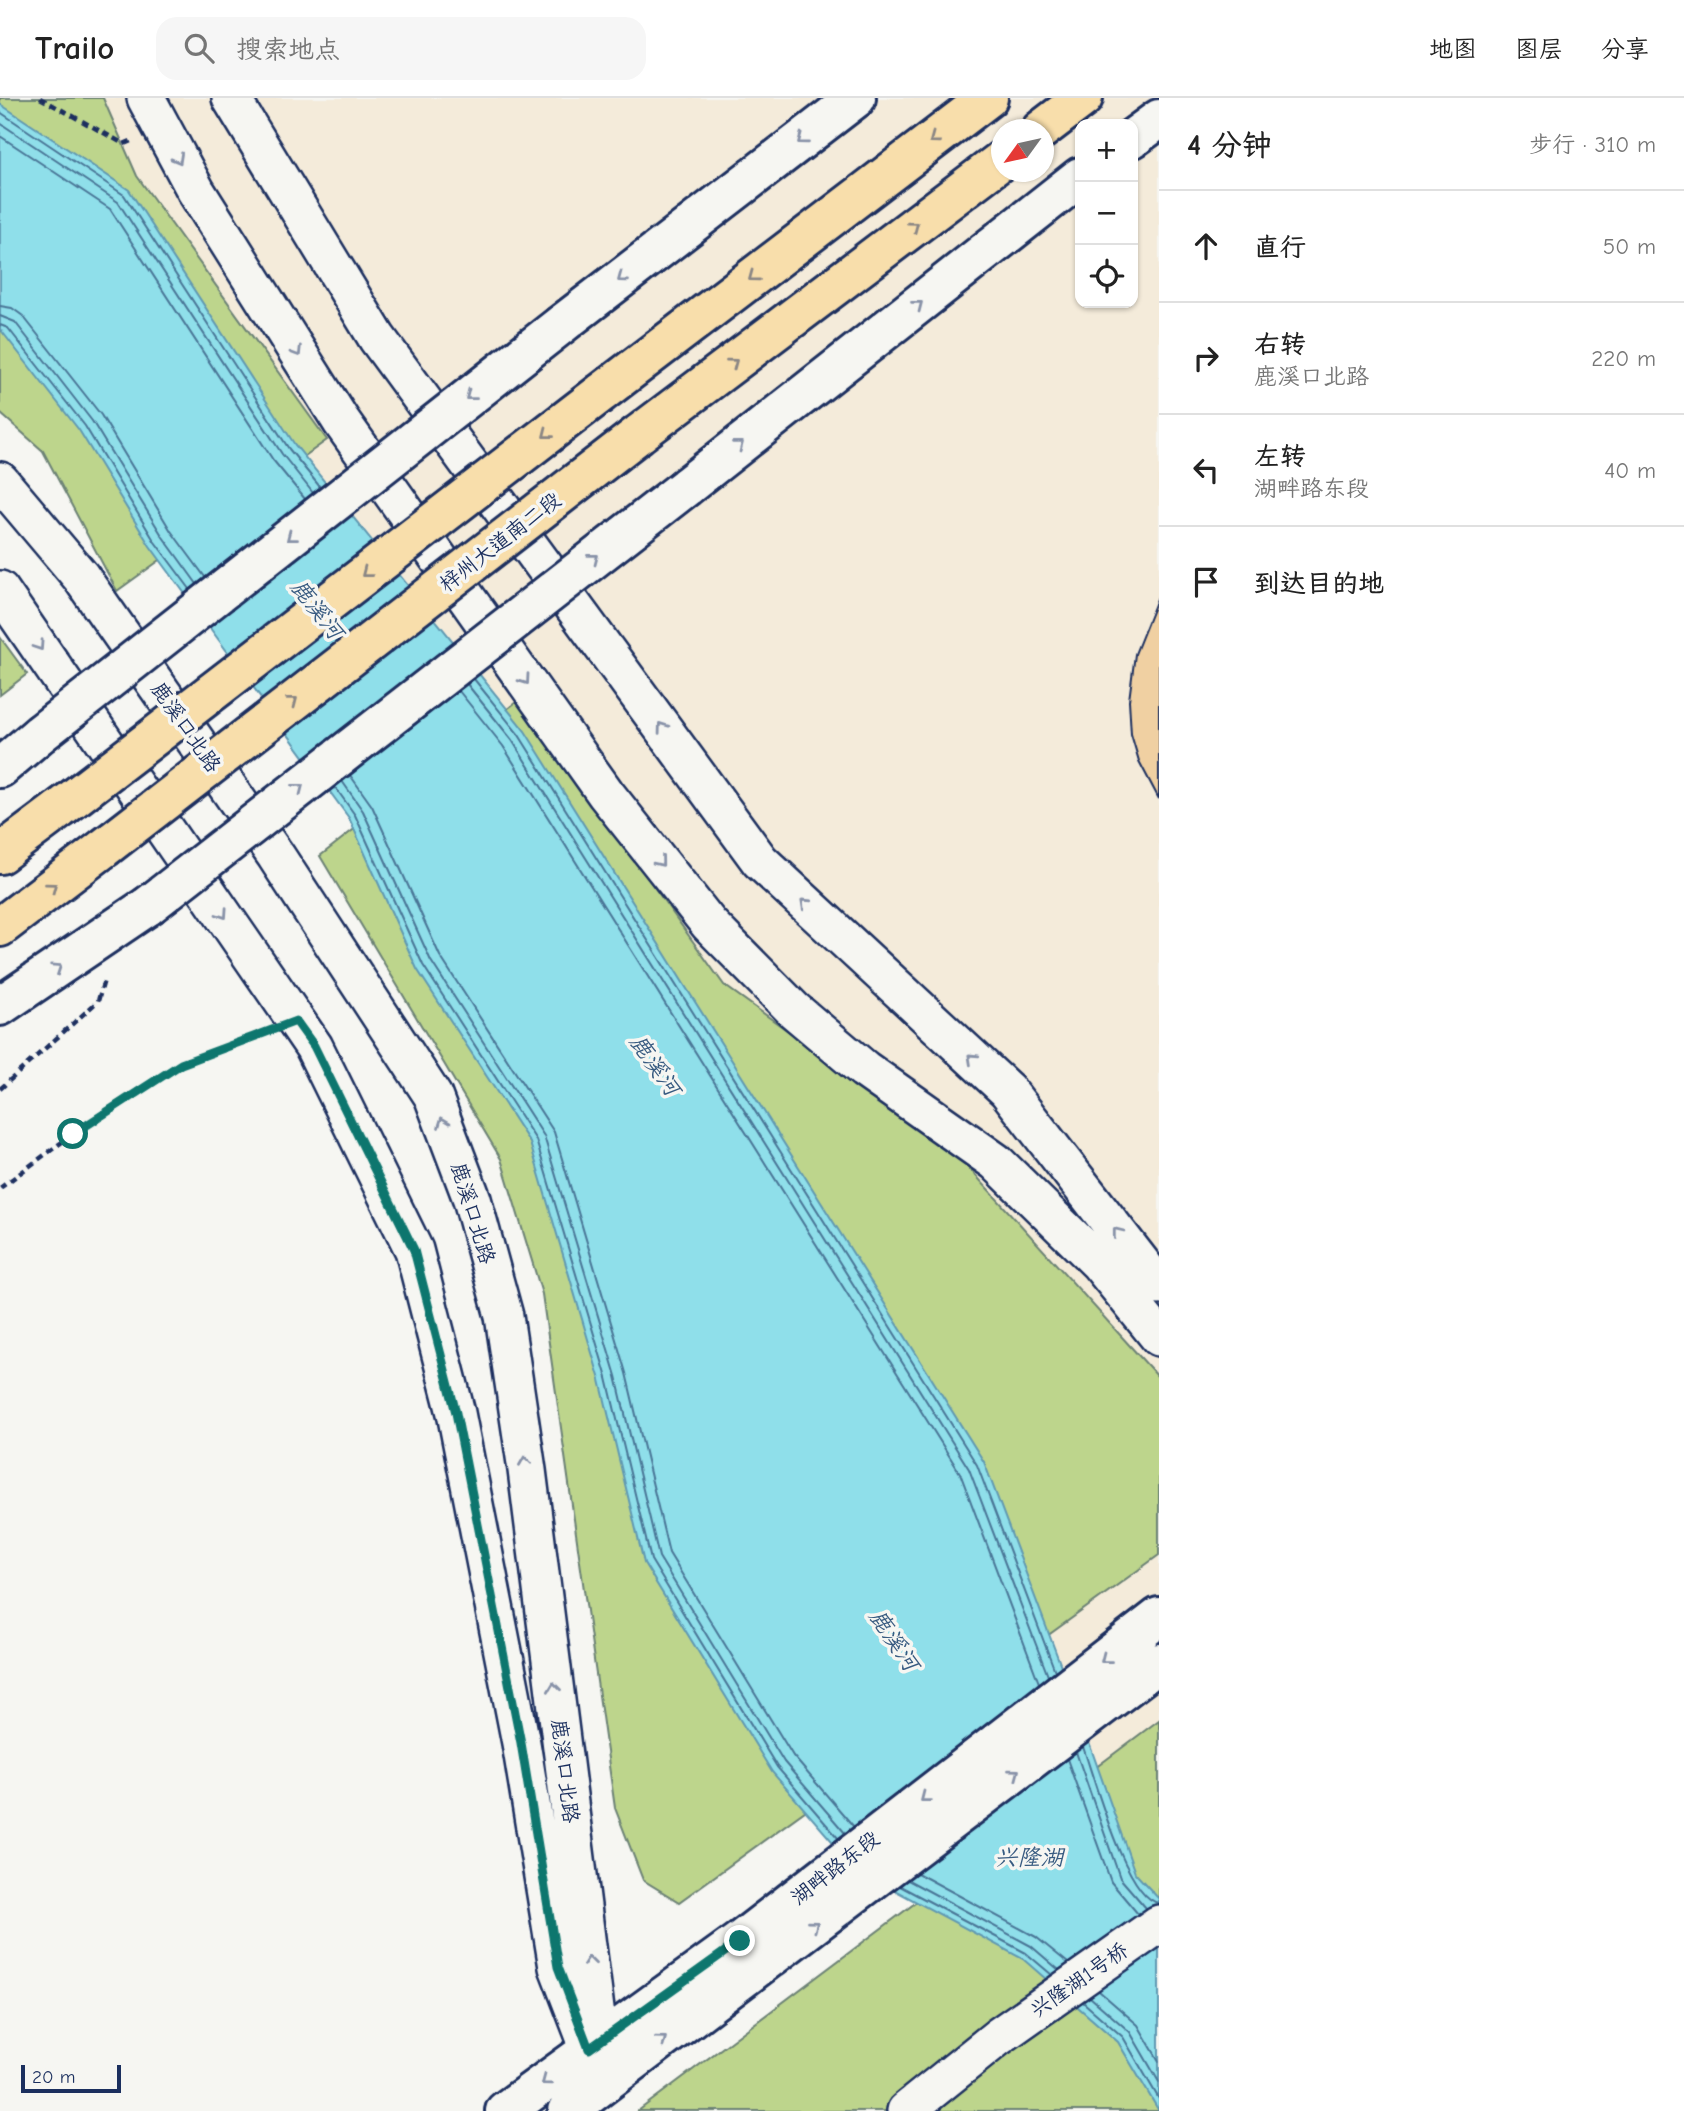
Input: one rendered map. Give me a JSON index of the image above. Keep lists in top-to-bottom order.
{
  "streets": {
    "main road": ["梓州大道南二段", "湖畔路东段"],
    "street": ["鹿溪口北路", "兴隆湖1号桥"]
  },
  "crossings": [
    ["鹿溪口北路", "湖畔路东段"]
  ],
  "water": ["鹿溪河", "兴隆湖"],
  "scale_bar": "20 m",
  "north": "bottom left",
  "page": {
    "header": "Trailo",
    "search": "搜索地点",
    "nav": ["地图", "图层", "分享"],
    "heading": ["4 分钟", "步行 · 310 m"],
    "map_buttons": ["+", "−"],
    "list": [
      ["直行", "50 m"],
      ["右转", "鹿溪口北路", "220 m"],
      ["左转", "湖畔路东段", "40 m"],
      "到达目的地"
    ],
    "scale": "20 m"
  }
}
